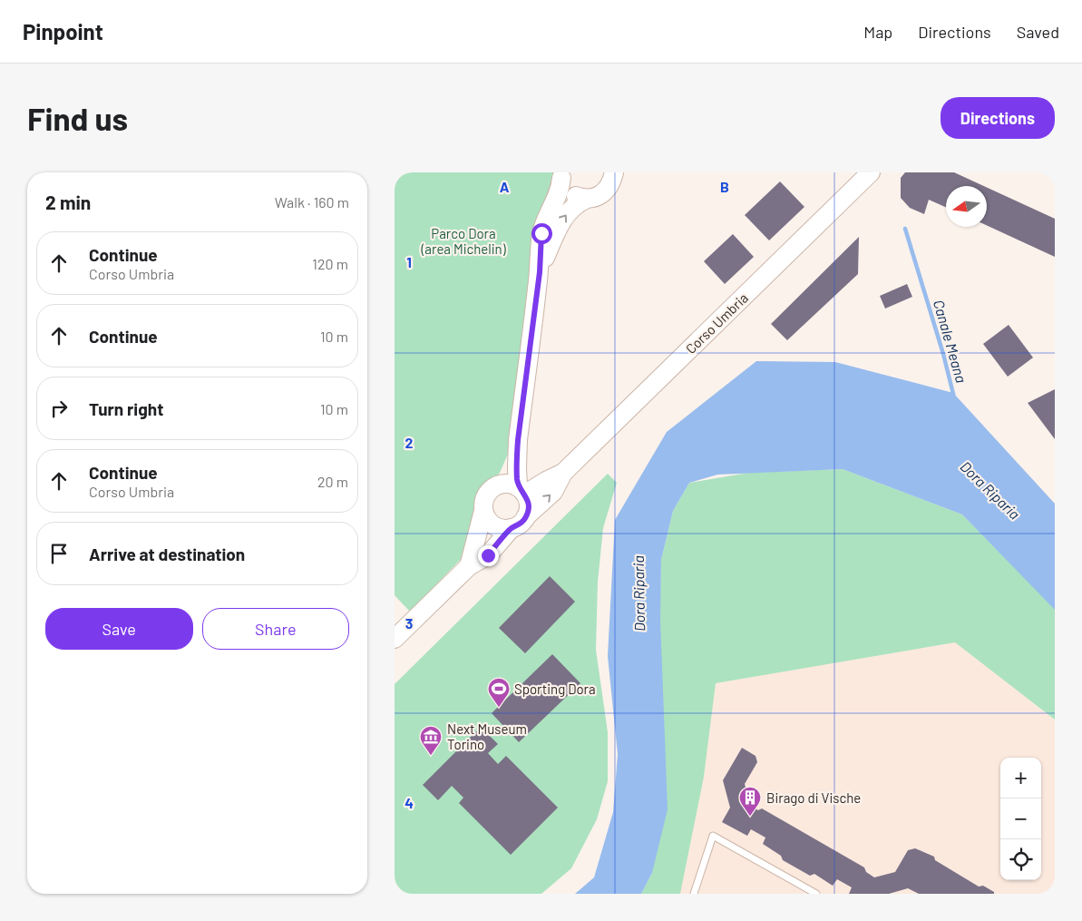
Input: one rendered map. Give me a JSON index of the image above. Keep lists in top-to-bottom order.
{
  "streets": {
    "street": ["Corso Umbria"]
  },
  "water": ["Canale Meana", "Dora Riparia"],
  "parks": ["Parco Dora (area Michelin)"],
  "places": {
    "sports": ["Sporting Dora"],
    "museum": ["Next Museum Torino"],
    "building": ["Birago di Vische"]
  },
  "north": "left",
  "page": {
    "header": "Pinpoint",
    "nav": ["Map", "Directions", "Saved"],
    "buttons": [
      "Directions",
      ["Save", "Share"]
    ],
    "title": "Find us",
    "heading": ["2 min", "Walk · 160 m"],
    "list": [
      ["Continue", "Corso Umbria", "120 m"],
      ["Continue", "10 m"],
      ["Turn right", "10 m"],
      ["Continue", "Corso Umbria", "20 m"],
      "Arrive at destination"
    ],
    "map_buttons": ["+", "−"]
  },
  "grid": {
    "columns": ["A", "B"],
    "rows": [
      "1",
      "2",
      "3",
      "4"
    ]
  }
}
